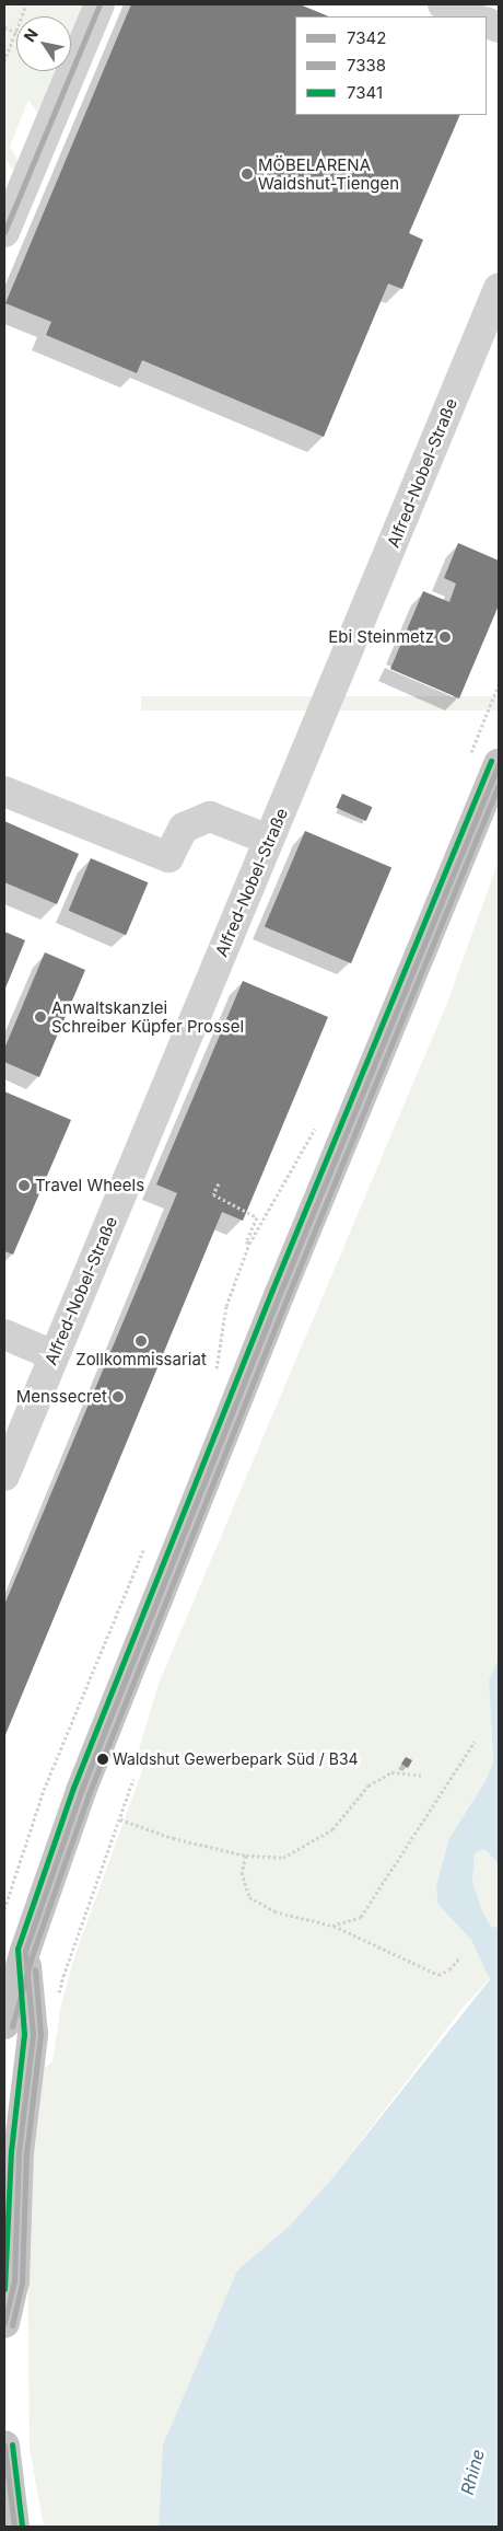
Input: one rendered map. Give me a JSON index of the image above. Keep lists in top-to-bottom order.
{
  "streets": {
    "street": ["Alfred-Nobel-Straße"]
  },
  "water": ["Rhine"],
  "places": [
    "MÖBELARENA Waldshut-Tiengen",
    "Ebi Steinmetz",
    "Anwaltskanzlei Schreiber Küpfer Prossel",
    "Travel Wheels",
    "Zollkommissariat",
    "Menssecret",
    "Waldshut Gewerbepark Süd / B34"
  ],
  "lines": ["transit line 7342", "transit line 7341", "transit line 7338"],
  "legend": ["7342", "7338", "7341"],
  "north": "top left"
}
